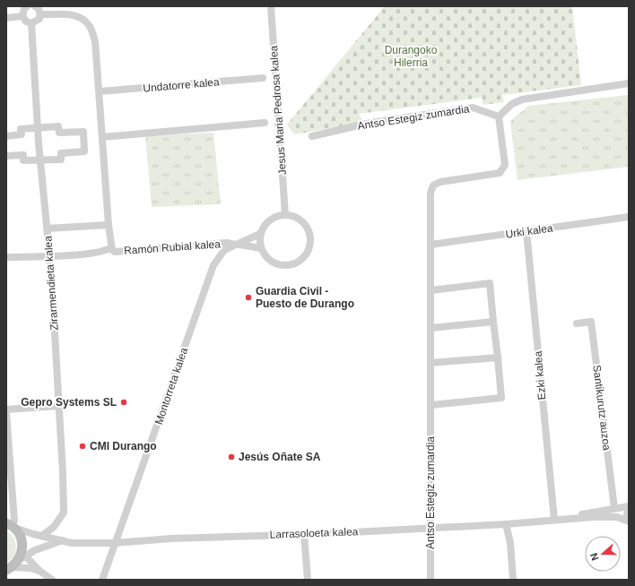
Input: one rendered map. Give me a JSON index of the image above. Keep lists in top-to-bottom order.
{
  "streets": {
    "street": [
      "Undatorre kalea",
      "Jesus Maria Pedrosa kalea",
      "Antso Estegiz zumardia",
      "Urki kalea",
      "Ramón Rubial kalea",
      "Zirarmendieta kalea",
      "Ezki kalea",
      "Montorreta kalea",
      "Santikurutz auzoa",
      "Larrasoloeta kalea"
    ]
  },
  "crossings": [
    ["Jesus Maria Pedrosa kalea", "Montorreta kalea"],
    ["Antso Estegiz zumardia", "Urki kalea"],
    ["Antso Estegiz zumardia", "Larrasoloeta kalea"],
    ["Urki kalea", "Ezki kalea"],
    ["Ramón Rubial kalea", "Zirarmendieta kalea"],
    ["Ramón Rubial kalea", "Montorreta kalea"],
    ["Zirarmendieta kalea", "Larrasoloeta kalea"],
    ["Ezki kalea", "Larrasoloeta kalea"],
    ["Montorreta kalea", "Larrasoloeta kalea"]
  ],
  "parks": ["Durangoko Hilerria"],
  "places": [
    "Guardia Civil - Puesto de Durango",
    "Gepro Systems SL",
    "CMI Durango",
    "Jesús Oñate SA"
  ],
  "north": "left"
}
